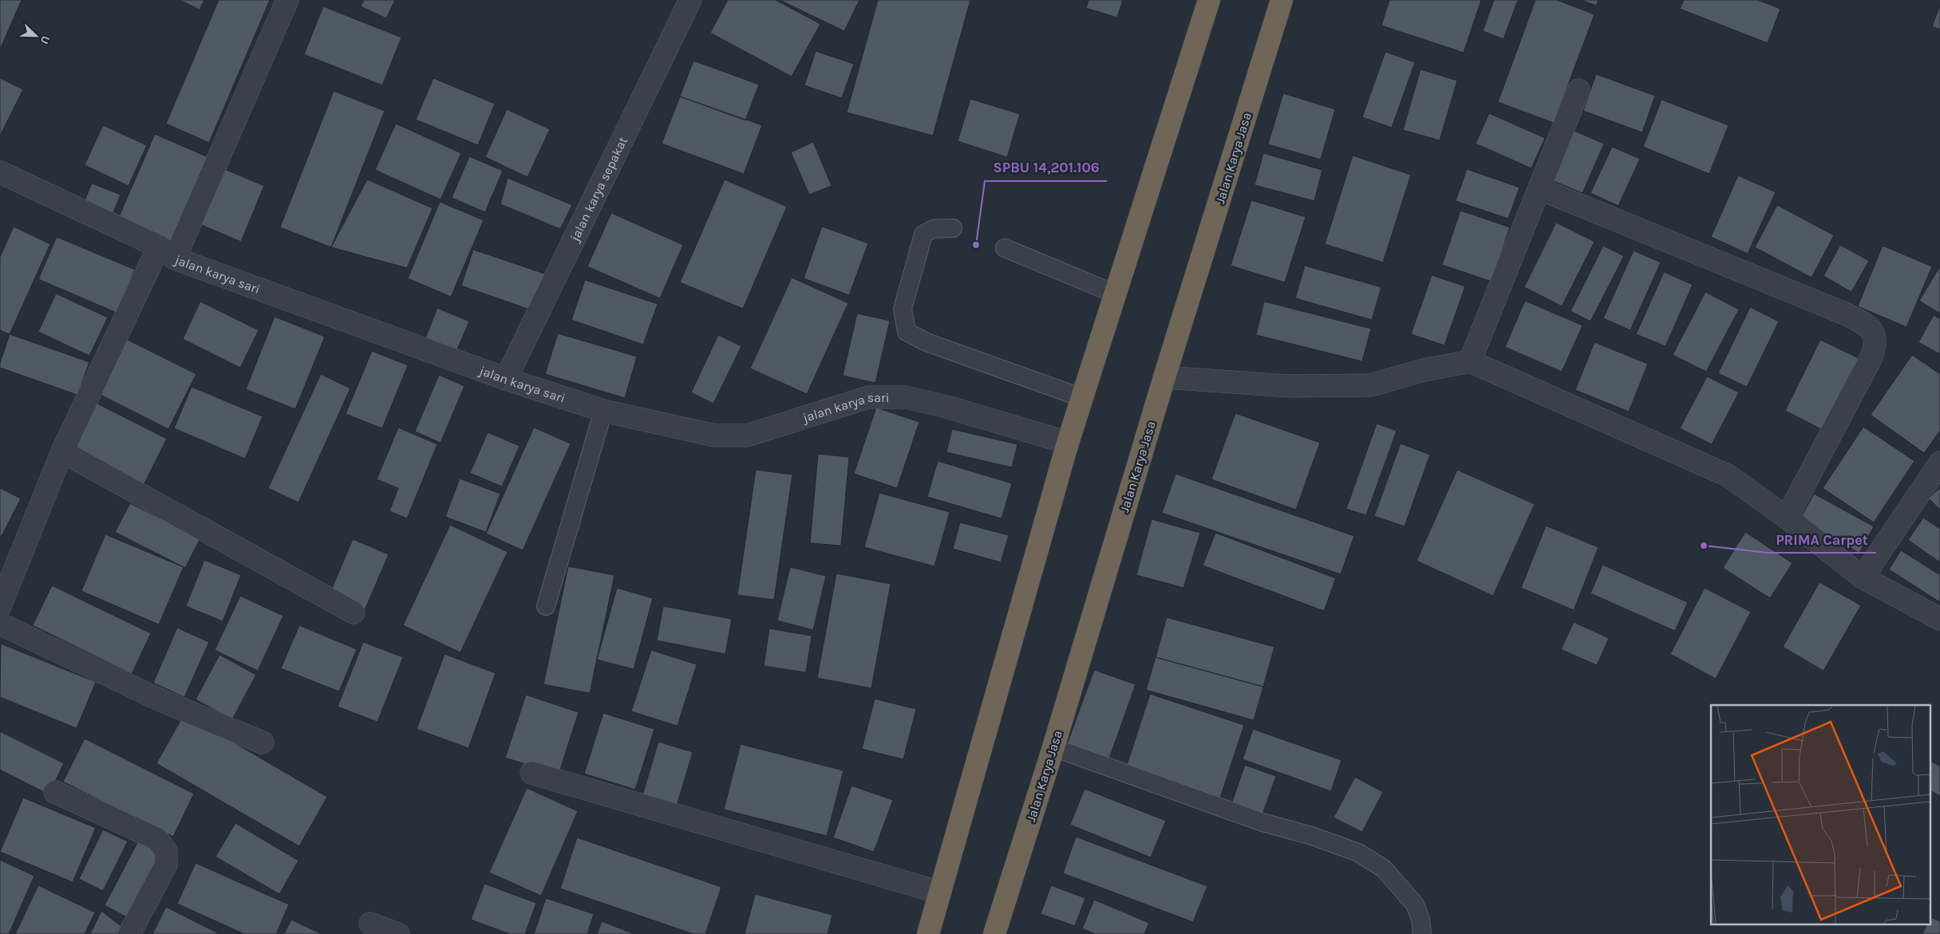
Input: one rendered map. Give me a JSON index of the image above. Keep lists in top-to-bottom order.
{
  "streets": {
    "highway": ["Jalan Karya Jasa"],
    "street": ["jalan karya sepakat", "jalan karya sari"]
  },
  "crossings": [
    ["jalan karya sepakat", "jalan karya sari"]
  ],
  "places": ["SPBU 14,201.106", "PRIMA Carpet"],
  "north": "bottom right"
}
